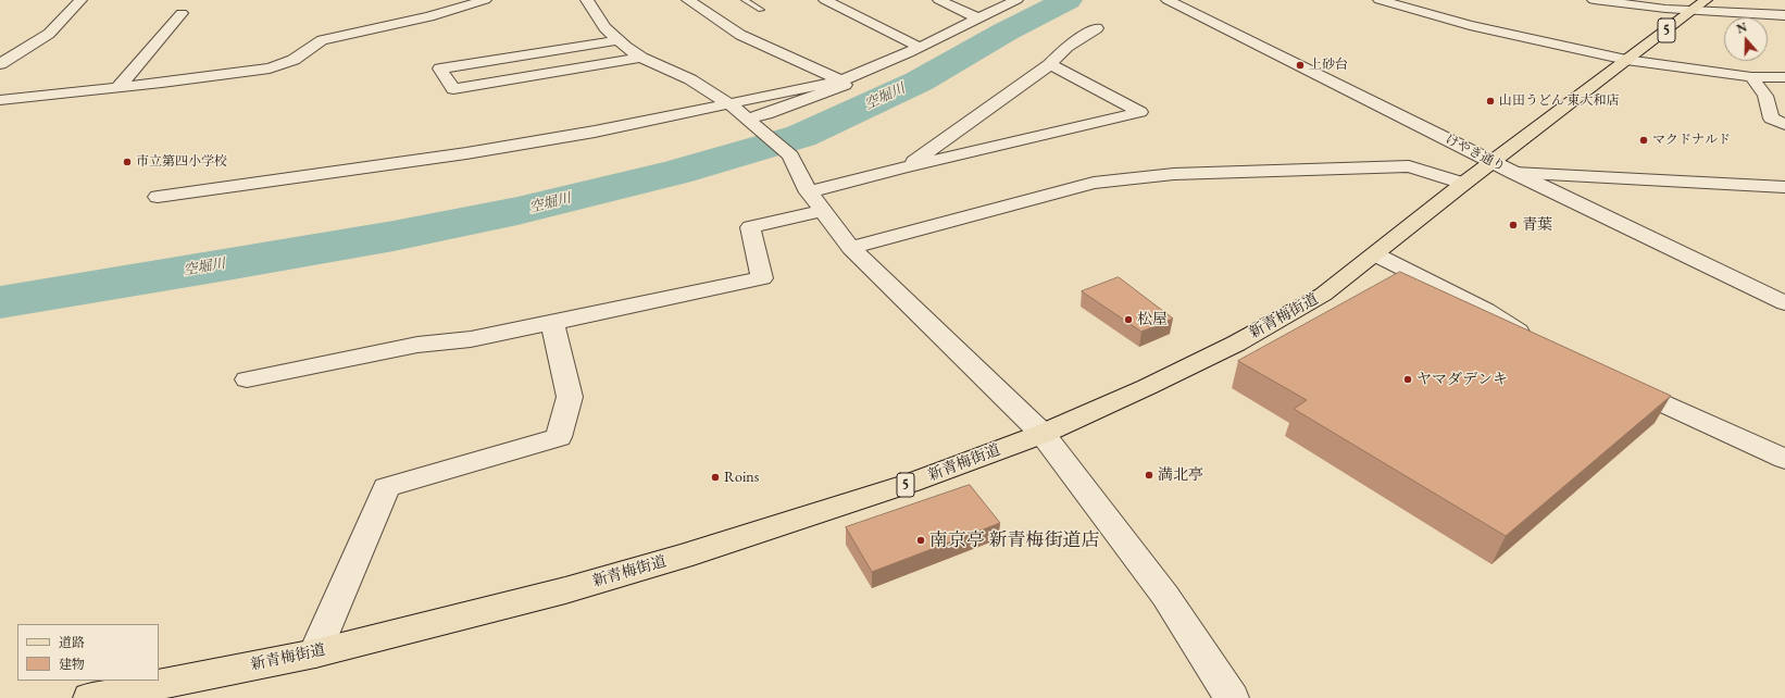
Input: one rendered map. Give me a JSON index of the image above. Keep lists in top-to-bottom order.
{
  "streets": {
    "main road": ["5", "新青梅街道"],
    "street": ["けやき通り"]
  },
  "crossings": [
    ["けやき通り", "新青梅街道"]
  ],
  "water": ["空堀川"],
  "places": [
    "上砂台",
    "山田うどん 東大和店",
    "マクドナルド",
    "市立第四小学校",
    "青葉",
    "松屋",
    "ヤマダデンキ",
    "満北亭",
    "Roins",
    "南京亭 新青梅街道店"
  ],
  "legend": ["道路", "建物"],
  "north": "top"
}
